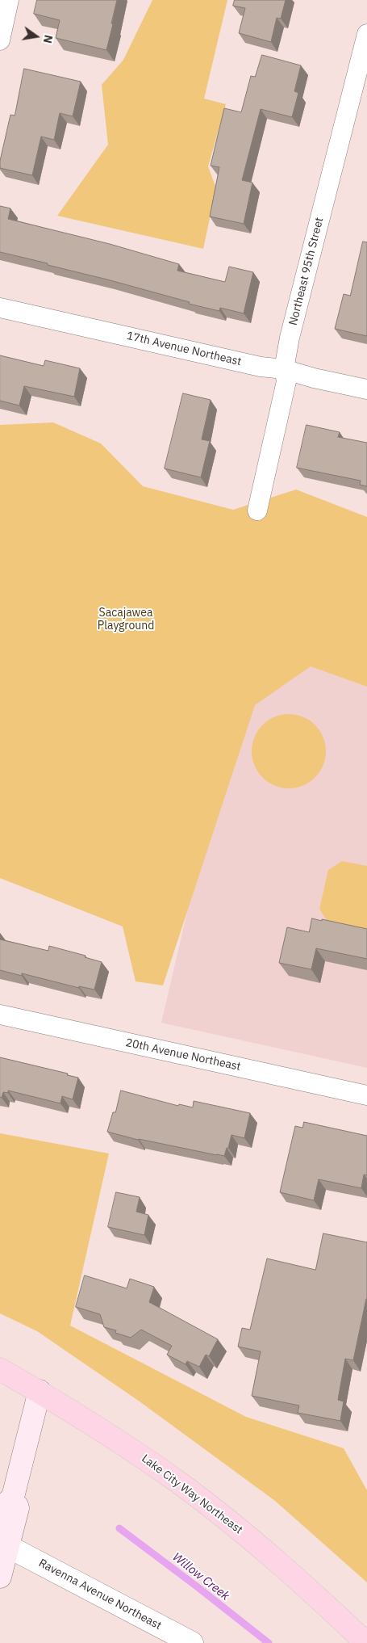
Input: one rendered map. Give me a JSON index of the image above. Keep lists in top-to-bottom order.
{
  "streets": {
    "main road": ["Lake City Way Northeast"],
    "street": [
      "Northeast 95th Street",
      "17th Avenue Northeast",
      "20th Avenue Northeast",
      "Ravenna Avenue Northeast"
    ]
  },
  "crossings": [
    ["Northeast 95th Street", "17th Avenue Northeast"]
  ],
  "water": ["Willow Creek"],
  "parks": ["Sacajawea Playground"],
  "north": "right"
}
